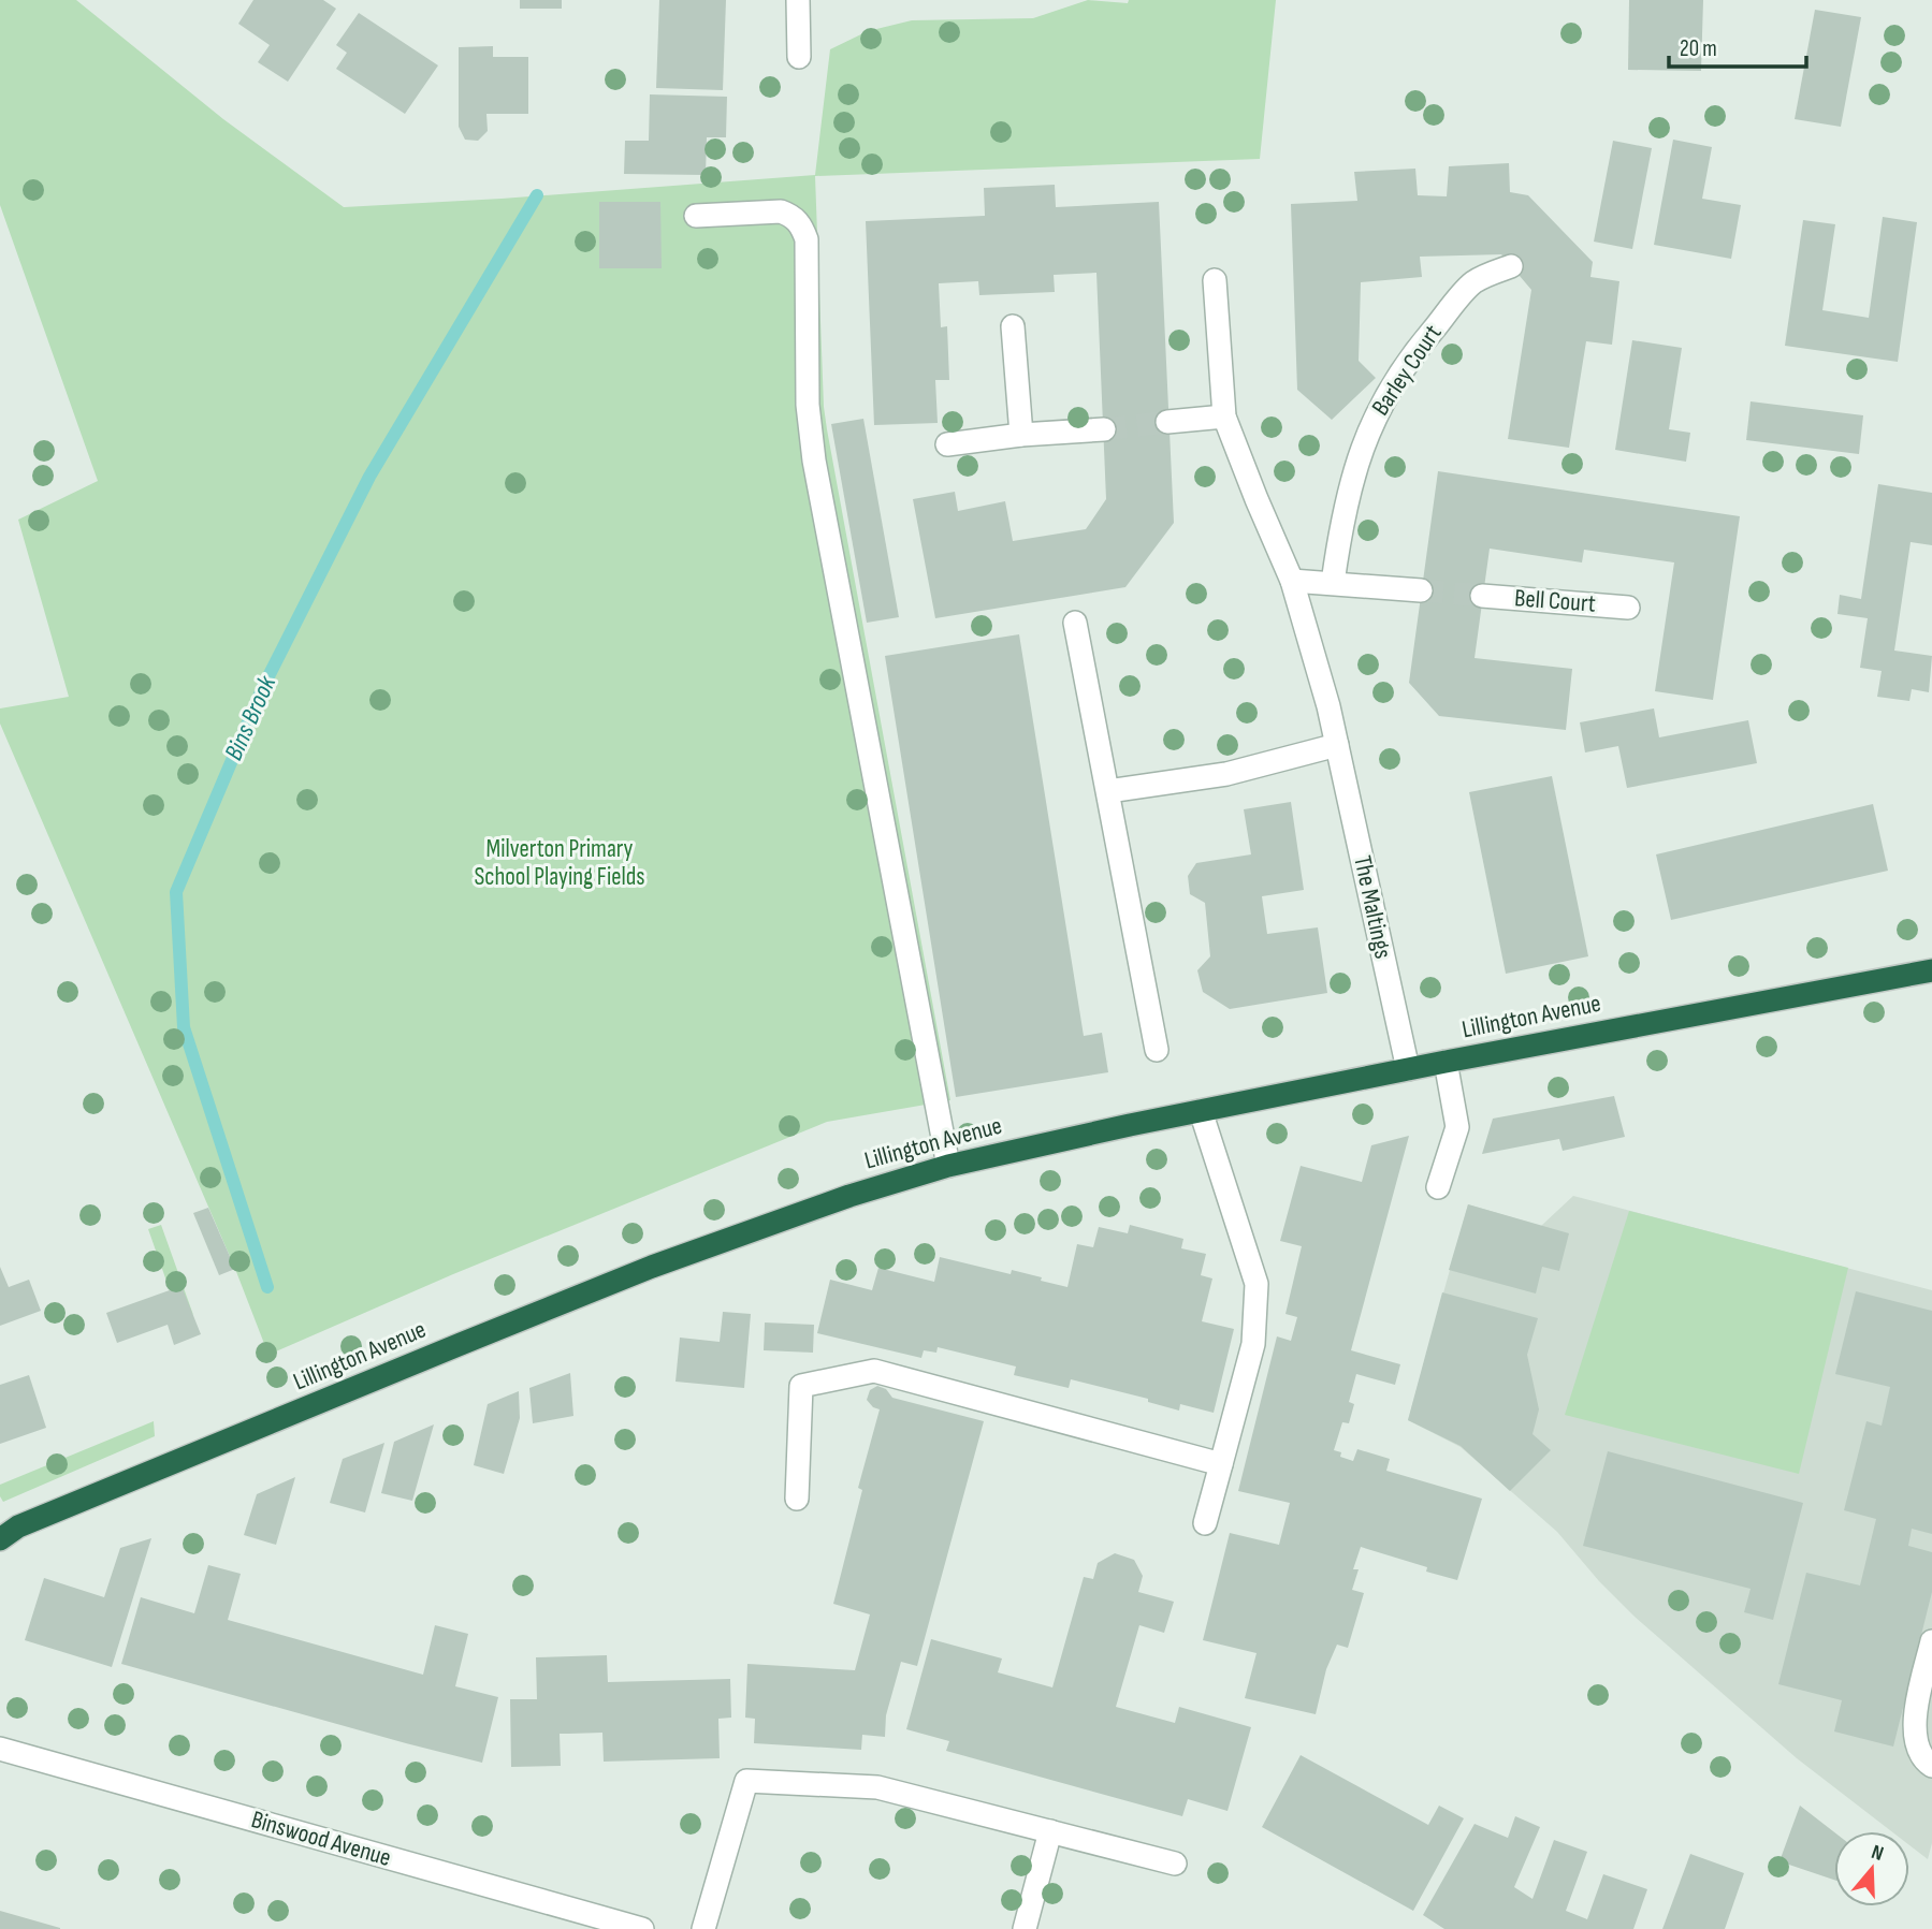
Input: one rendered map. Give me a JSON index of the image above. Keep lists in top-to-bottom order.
{
  "streets": {
    "highway": ["Lillington Avenue"],
    "street": [
      "Barley Court",
      "Bell Court",
      "The Maltings",
      "Binswood Avenue"
    ]
  },
  "crossings": [
    ["The Maltings", "Lillington Avenue"]
  ],
  "water": ["Bins Brook"],
  "parks": ["Milverton Primary School Playing Fields"],
  "scale_bar": "20 m",
  "north": "top"
}
